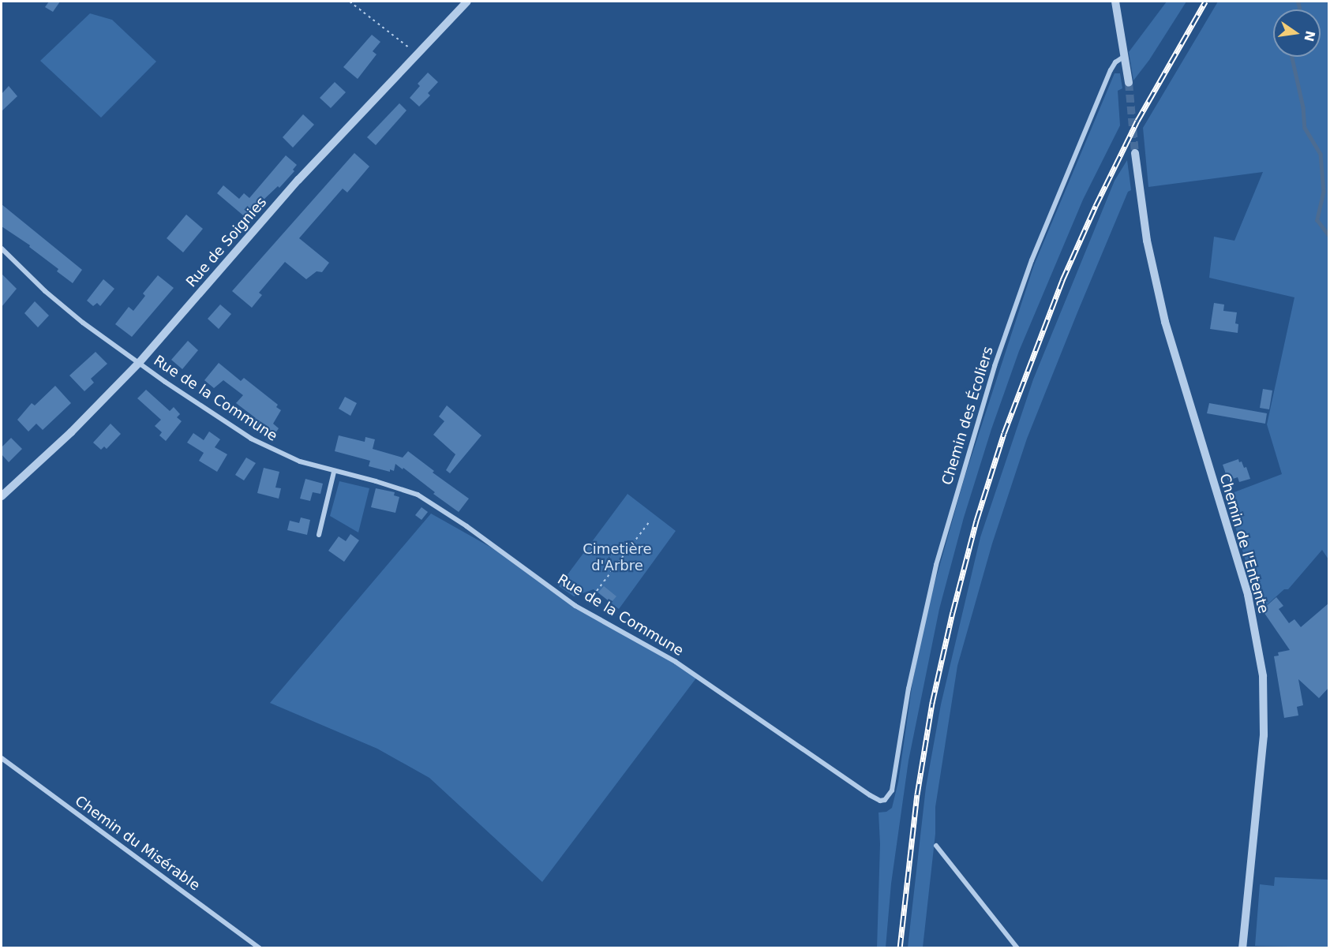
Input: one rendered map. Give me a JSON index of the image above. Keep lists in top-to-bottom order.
{
  "streets": {
    "street": [
      "Rue de Soignies",
      "Rue de la Commune",
      "Chemin des Écoliers",
      "Chemin de l'Entente",
      "Chemin du Misérable"
    ]
  },
  "crossings": [
    ["Rue de Soignies", "Rue de la Commune"],
    ["Rue de la Commune", "Chemin des Écoliers"]
  ],
  "parks": ["Cimetière d'Arbre"],
  "north": "right"
}
